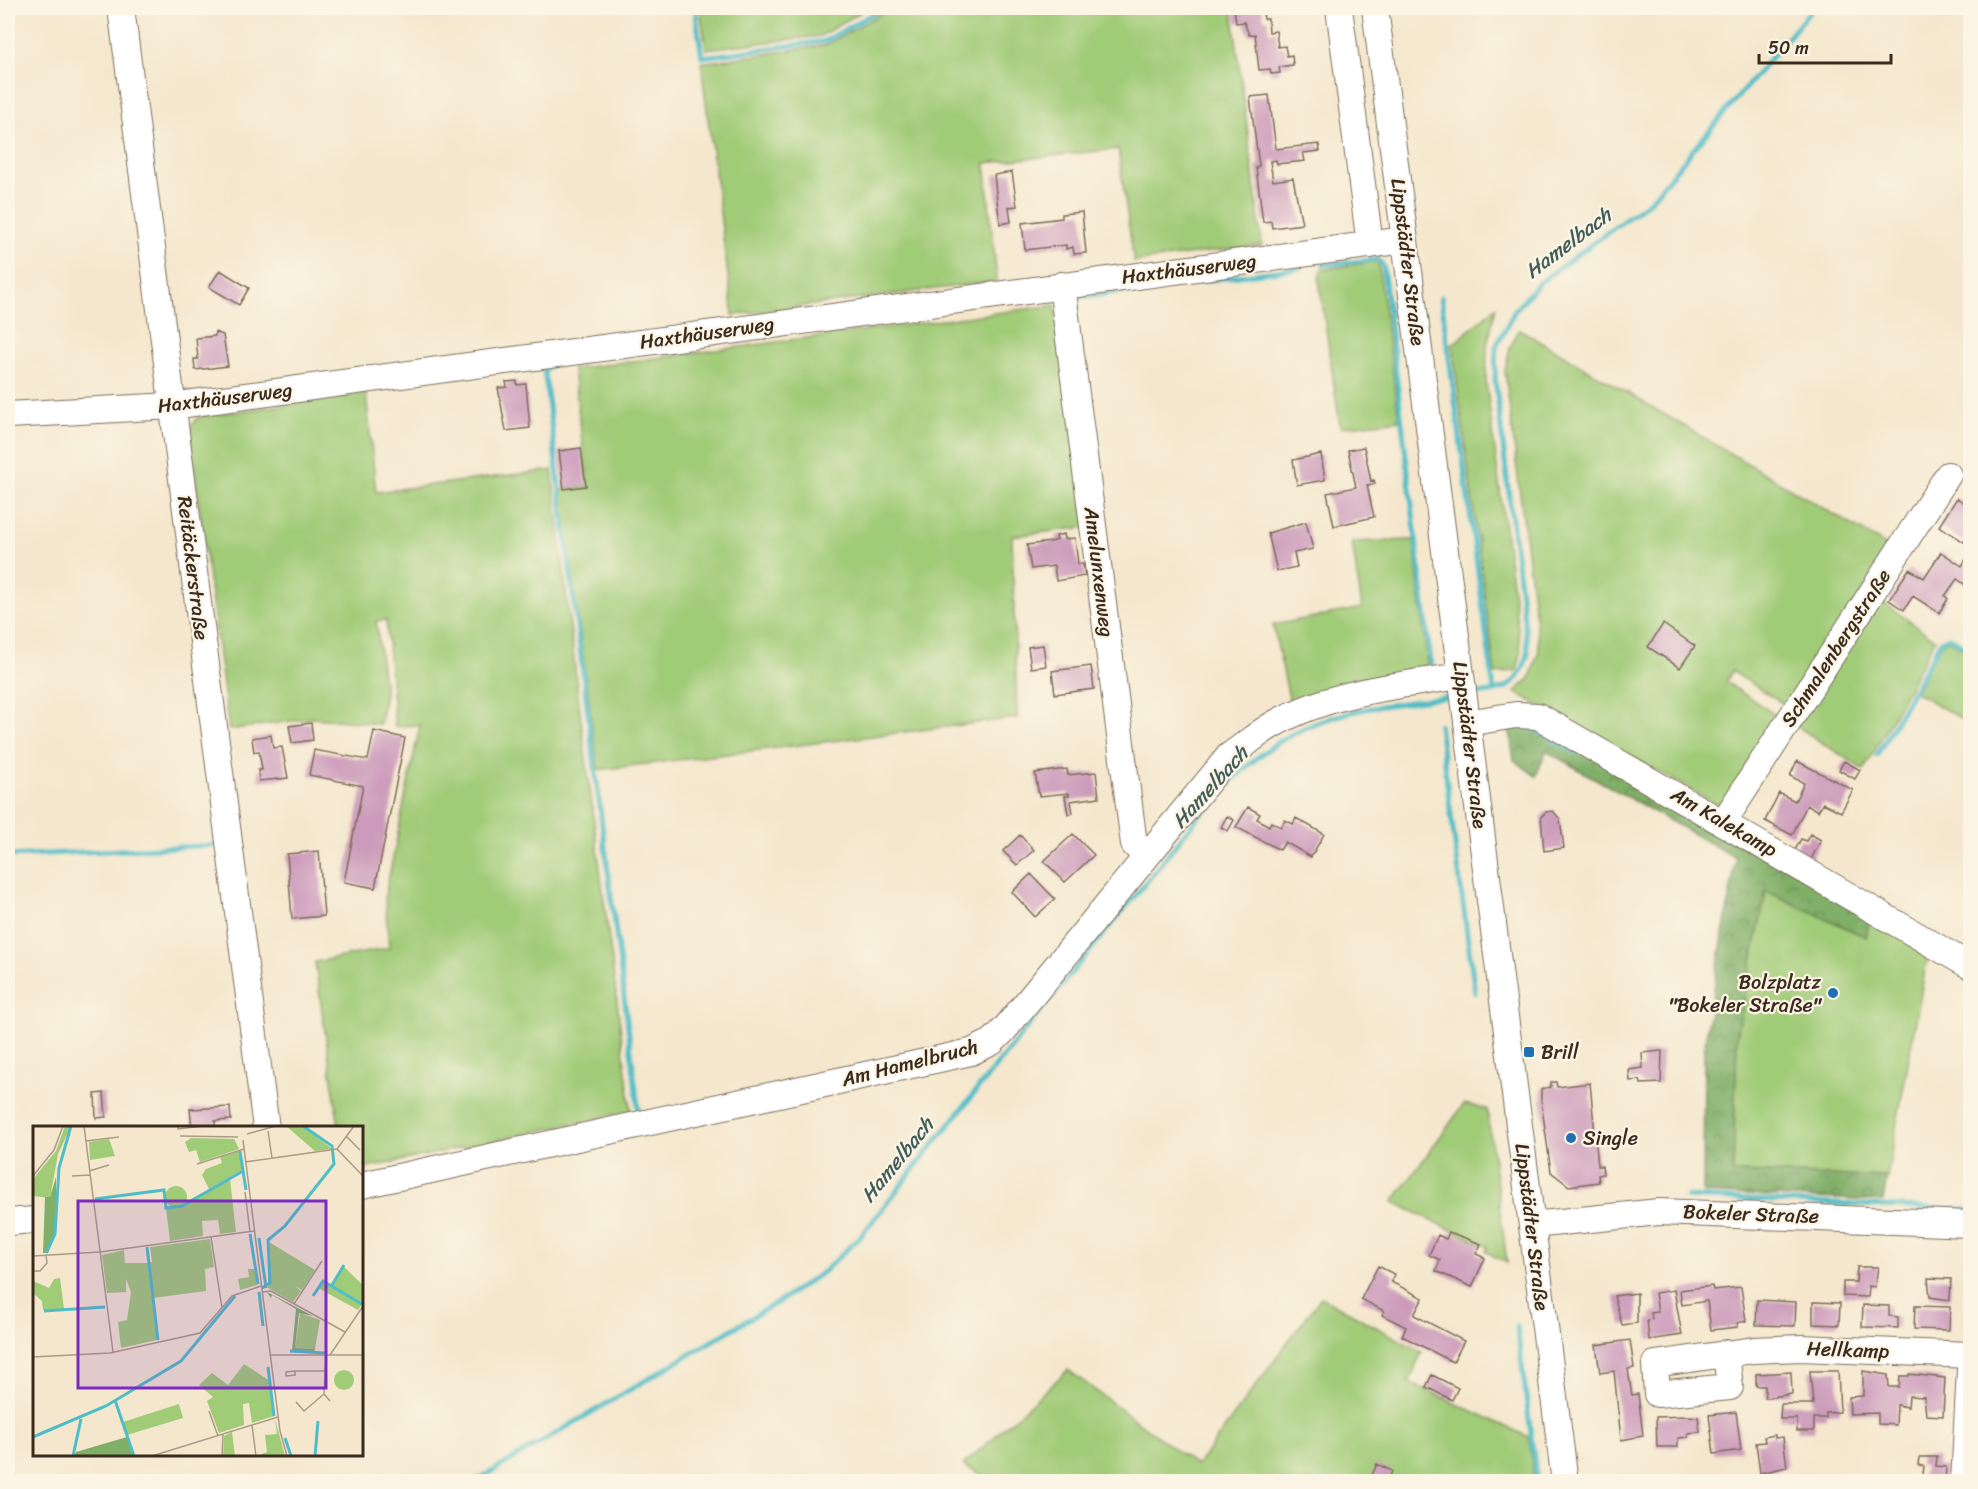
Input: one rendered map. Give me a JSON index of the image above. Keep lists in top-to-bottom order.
{
  "streets": {
    "street": [
      "Lippstädter Straße",
      "Haxthäuserweg",
      "Reitäckerstraße",
      "Amelunxenweg",
      "Schmalenbergstraße",
      "Am Kalekamp",
      "Am Hamelbruch",
      "Bokeler Straße",
      "Hellkamp"
    ]
  },
  "crossings": [
    ["Lippstädter Straße", "Haxthäuserweg"],
    ["Lippstädter Straße", "Am Kalekamp"],
    ["Lippstädter Straße", "Am Hamelbruch"],
    ["Lippstädter Straße", "Bokeler Straße"],
    ["Haxthäuserweg", "Reitäckerstraße"],
    ["Haxthäuserweg", "Amelunxenweg"],
    ["Amelunxenweg", "Am Hamelbruch"],
    ["Schmalenbergstraße", "Am Kalekamp"]
  ],
  "water": ["Hamelbach"],
  "places": {
    "other": ["Bolzplatz \"Bokeler Straße\"", "Single"],
    "transit": ["Brill"]
  },
  "scale_bar": "50 m"
}
